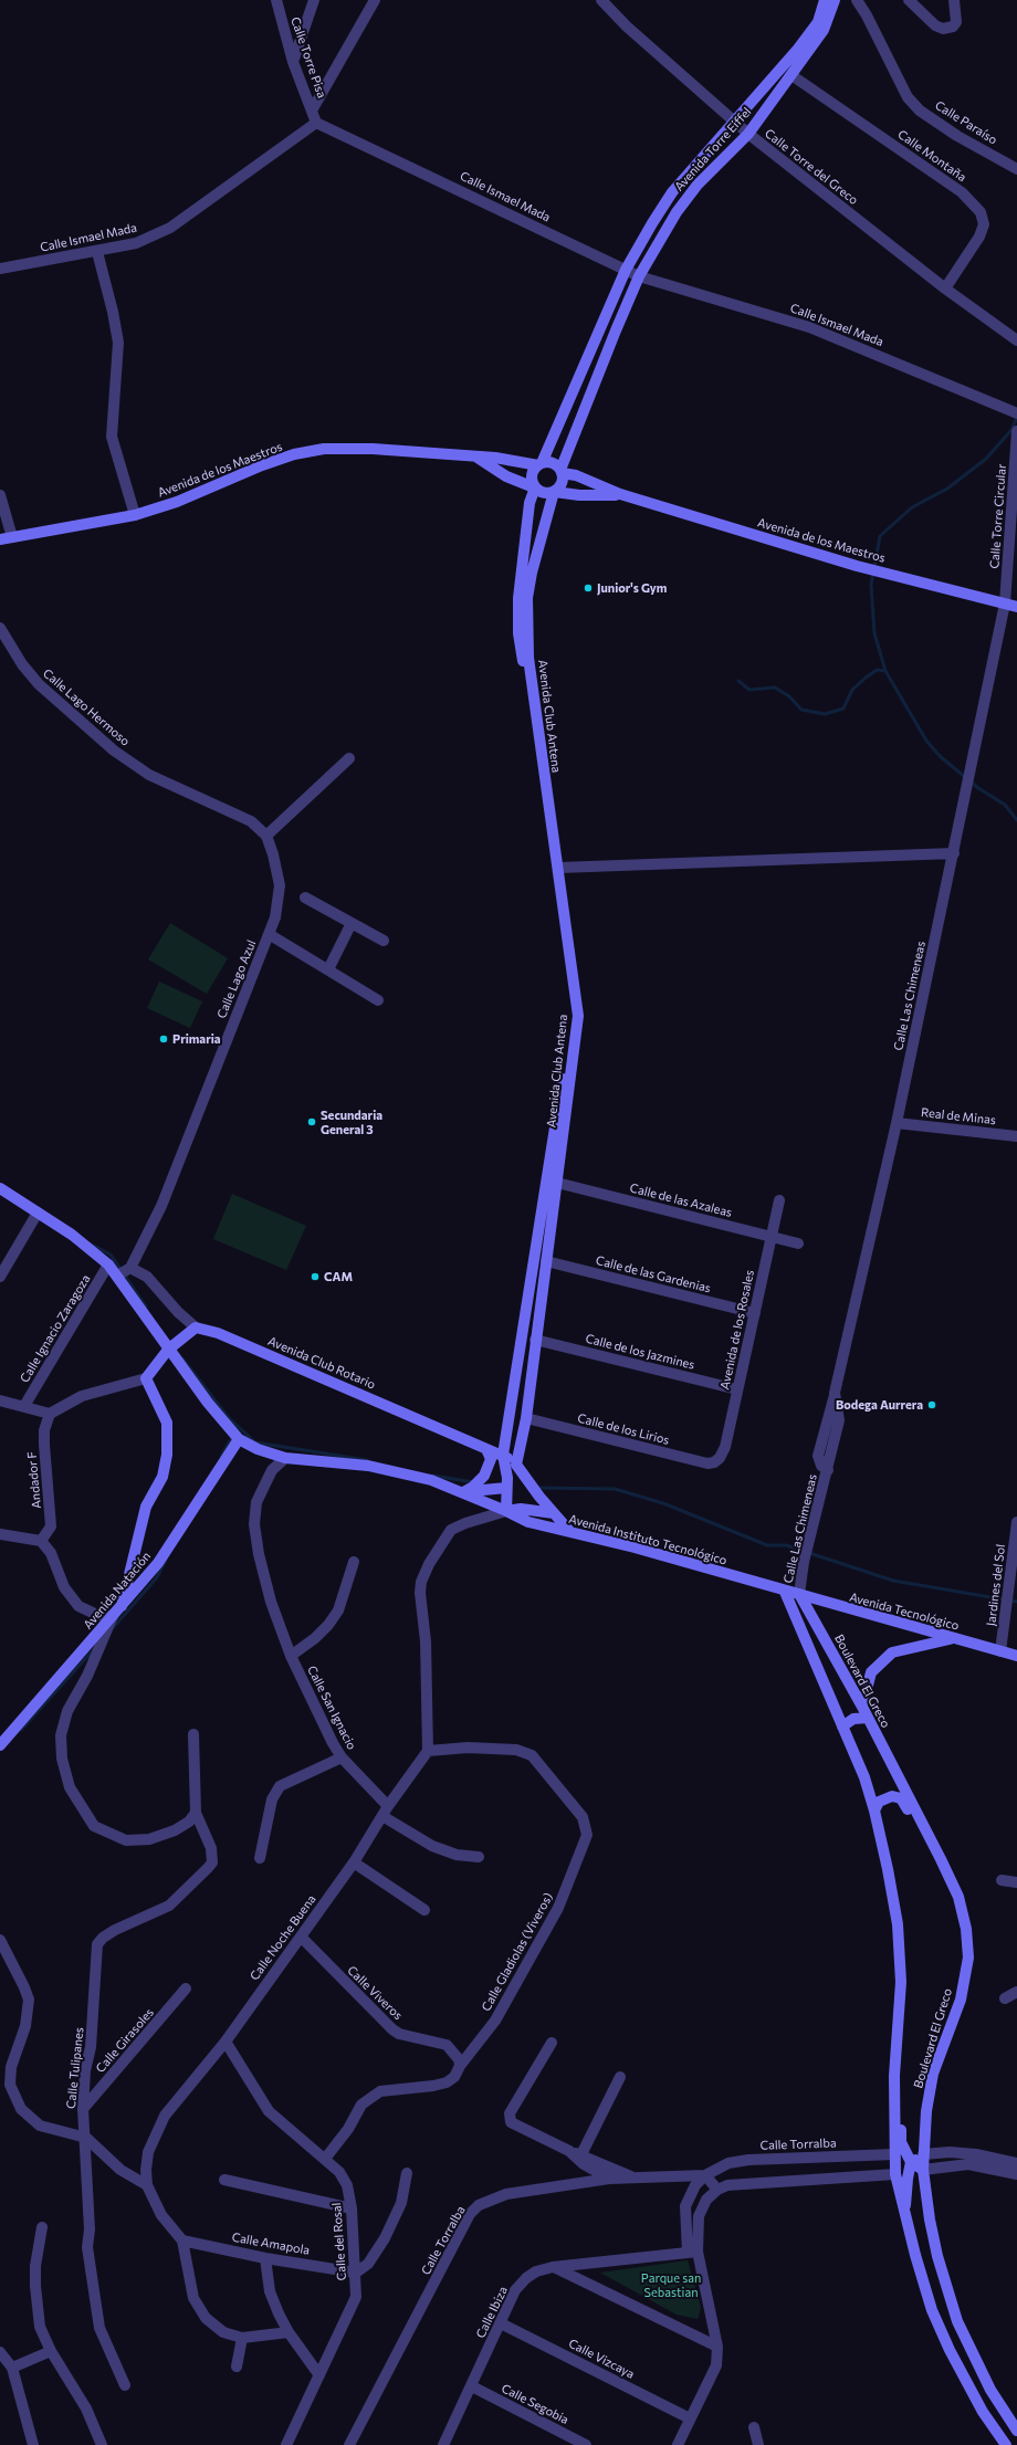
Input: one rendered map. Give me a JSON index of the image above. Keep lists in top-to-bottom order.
{
  "streets": {
    "street": [
      "Calle Torre Pisa",
      "Calle Paraíso",
      "Avenida Torre Eiffel",
      "Calle Montaña",
      "Calle Torre del Greco",
      "Calle Ismael Mada",
      "Avenida de los Maestros",
      "Calle Torre Circular",
      "Calle Lago Hermoso",
      "Avenida Club Antena",
      "Calle Lago Azul",
      "Calle Las Chimeneas",
      "Real de Minas",
      "Calle de las Azaleas",
      "Calle de las Gardenias",
      "Calle Ignacio Zaragoza",
      "Avenida de los Rosales",
      "Calle de los Jazmines",
      "Avenida Club Rotario",
      "Calle de los Lirios",
      "Andador F",
      "Avenida Instituto Tecnológico",
      "Jardines del Sol",
      "Avenida Natación",
      "Avenida Tecnológico",
      "Boulevard El Greco",
      "Calle San Ignacio",
      "Calle Noche Buena",
      "Calle Gladiolas (Viveros)",
      "Calle Viveros",
      "Calle Girasoles",
      "Calle Tulipanes",
      "Calle Torralba",
      "Calle del Rosal",
      "Calle Amapola",
      "Calle Ibiza",
      "Calle Vizcaya",
      "Calle Segobia"
    ]
  },
  "crossings": [
    ["Calle Torre Pisa", "Calle Ismael Mada"],
    ["Avenida Torre Eiffel", "Calle Montaña"],
    ["Avenida Torre Eiffel", "Calle Torre del Greco"],
    ["Avenida Torre Eiffel", "Calle Ismael Mada"],
    ["Avenida Torre Eiffel", "Avenida de los Maestros"],
    ["Avenida Torre Eiffel", "Avenida Club Antena"],
    ["Calle Montaña", "Calle Torre del Greco"],
    ["Avenida de los Maestros", "Calle Torre Circular"],
    ["Avenida de los Maestros", "Avenida Club Antena"],
    ["Avenida de los Maestros", "Calle Las Chimeneas"],
    ["Calle Torre Circular", "Calle Las Chimeneas"],
    ["Calle Lago Hermoso", "Calle Lago Azul"],
    ["Avenida Club Antena", "Calle de las Azaleas"],
    ["Avenida Club Antena", "Calle de las Gardenias"],
    ["Avenida Club Antena", "Calle de los Jazmines"],
    ["Avenida Club Antena", "Avenida Club Rotario"],
    ["Avenida Club Antena", "Calle de los Lirios"],
    ["Avenida Club Antena", "Avenida Instituto Tecnológico"],
    ["Calle Las Chimeneas", "Real de Minas"],
    ["Calle Las Chimeneas", "Avenida Tecnológico"],
    ["Calle Las Chimeneas", "Boulevard El Greco"],
    ["Calle de las Azaleas", "Avenida de los Rosales"],
    ["Calle de las Gardenias", "Avenida de los Rosales"],
    ["Avenida de los Rosales", "Calle de los Jazmines"],
    ["Avenida de los Rosales", "Calle de los Lirios"],
    ["Avenida Instituto Tecnológico", "Avenida Natación"],
    ["Avenida Instituto Tecnológico", "Avenida Tecnológico"],
    ["Avenida Instituto Tecnológico", "Boulevard El Greco"],
    ["Avenida Instituto Tecnológico", "Calle San Ignacio"],
    ["Jardines del Sol", "Avenida Tecnológico"],
    ["Avenida Tecnológico", "Boulevard El Greco"],
    ["Boulevard El Greco", "Calle Torralba"],
    ["Calle San Ignacio", "Calle Noche Buena"],
    ["Calle Noche Buena", "Calle Gladiolas (Viveros)"],
    ["Calle Noche Buena", "Calle Viveros"],
    ["Calle Noche Buena", "Calle del Rosal"],
    ["Calle Noche Buena", "Calle Amapola"],
    ["Calle Gladiolas (Viveros)", "Calle Viveros"],
    ["Calle Gladiolas (Viveros)", "Calle del Rosal"],
    ["Calle Girasoles", "Calle Tulipanes"],
    ["Calle Torralba", "Calle Ibiza"],
    ["Calle del Rosal", "Calle Amapola"],
    ["Calle Ibiza", "Calle Vizcaya"],
    ["Calle Ibiza", "Calle Segobia"]
  ],
  "parks": ["Parque san Sebastian"],
  "places": [
    "Junior's Gym",
    "Primaria",
    "Secundaria General 3",
    "CAM",
    "Bodega Aurrera"
  ]
}
